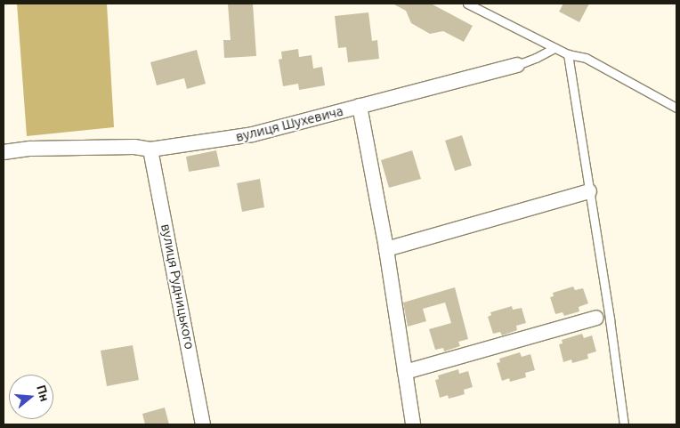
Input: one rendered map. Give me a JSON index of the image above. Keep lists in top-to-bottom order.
{
  "streets": {
    "street": ["вулиця Шухевича", "вулиця Рудницького"]
  },
  "crossings": [
    ["вулиця Шухевича", "вулиця Рудницького"]
  ],
  "north": "right"
}
